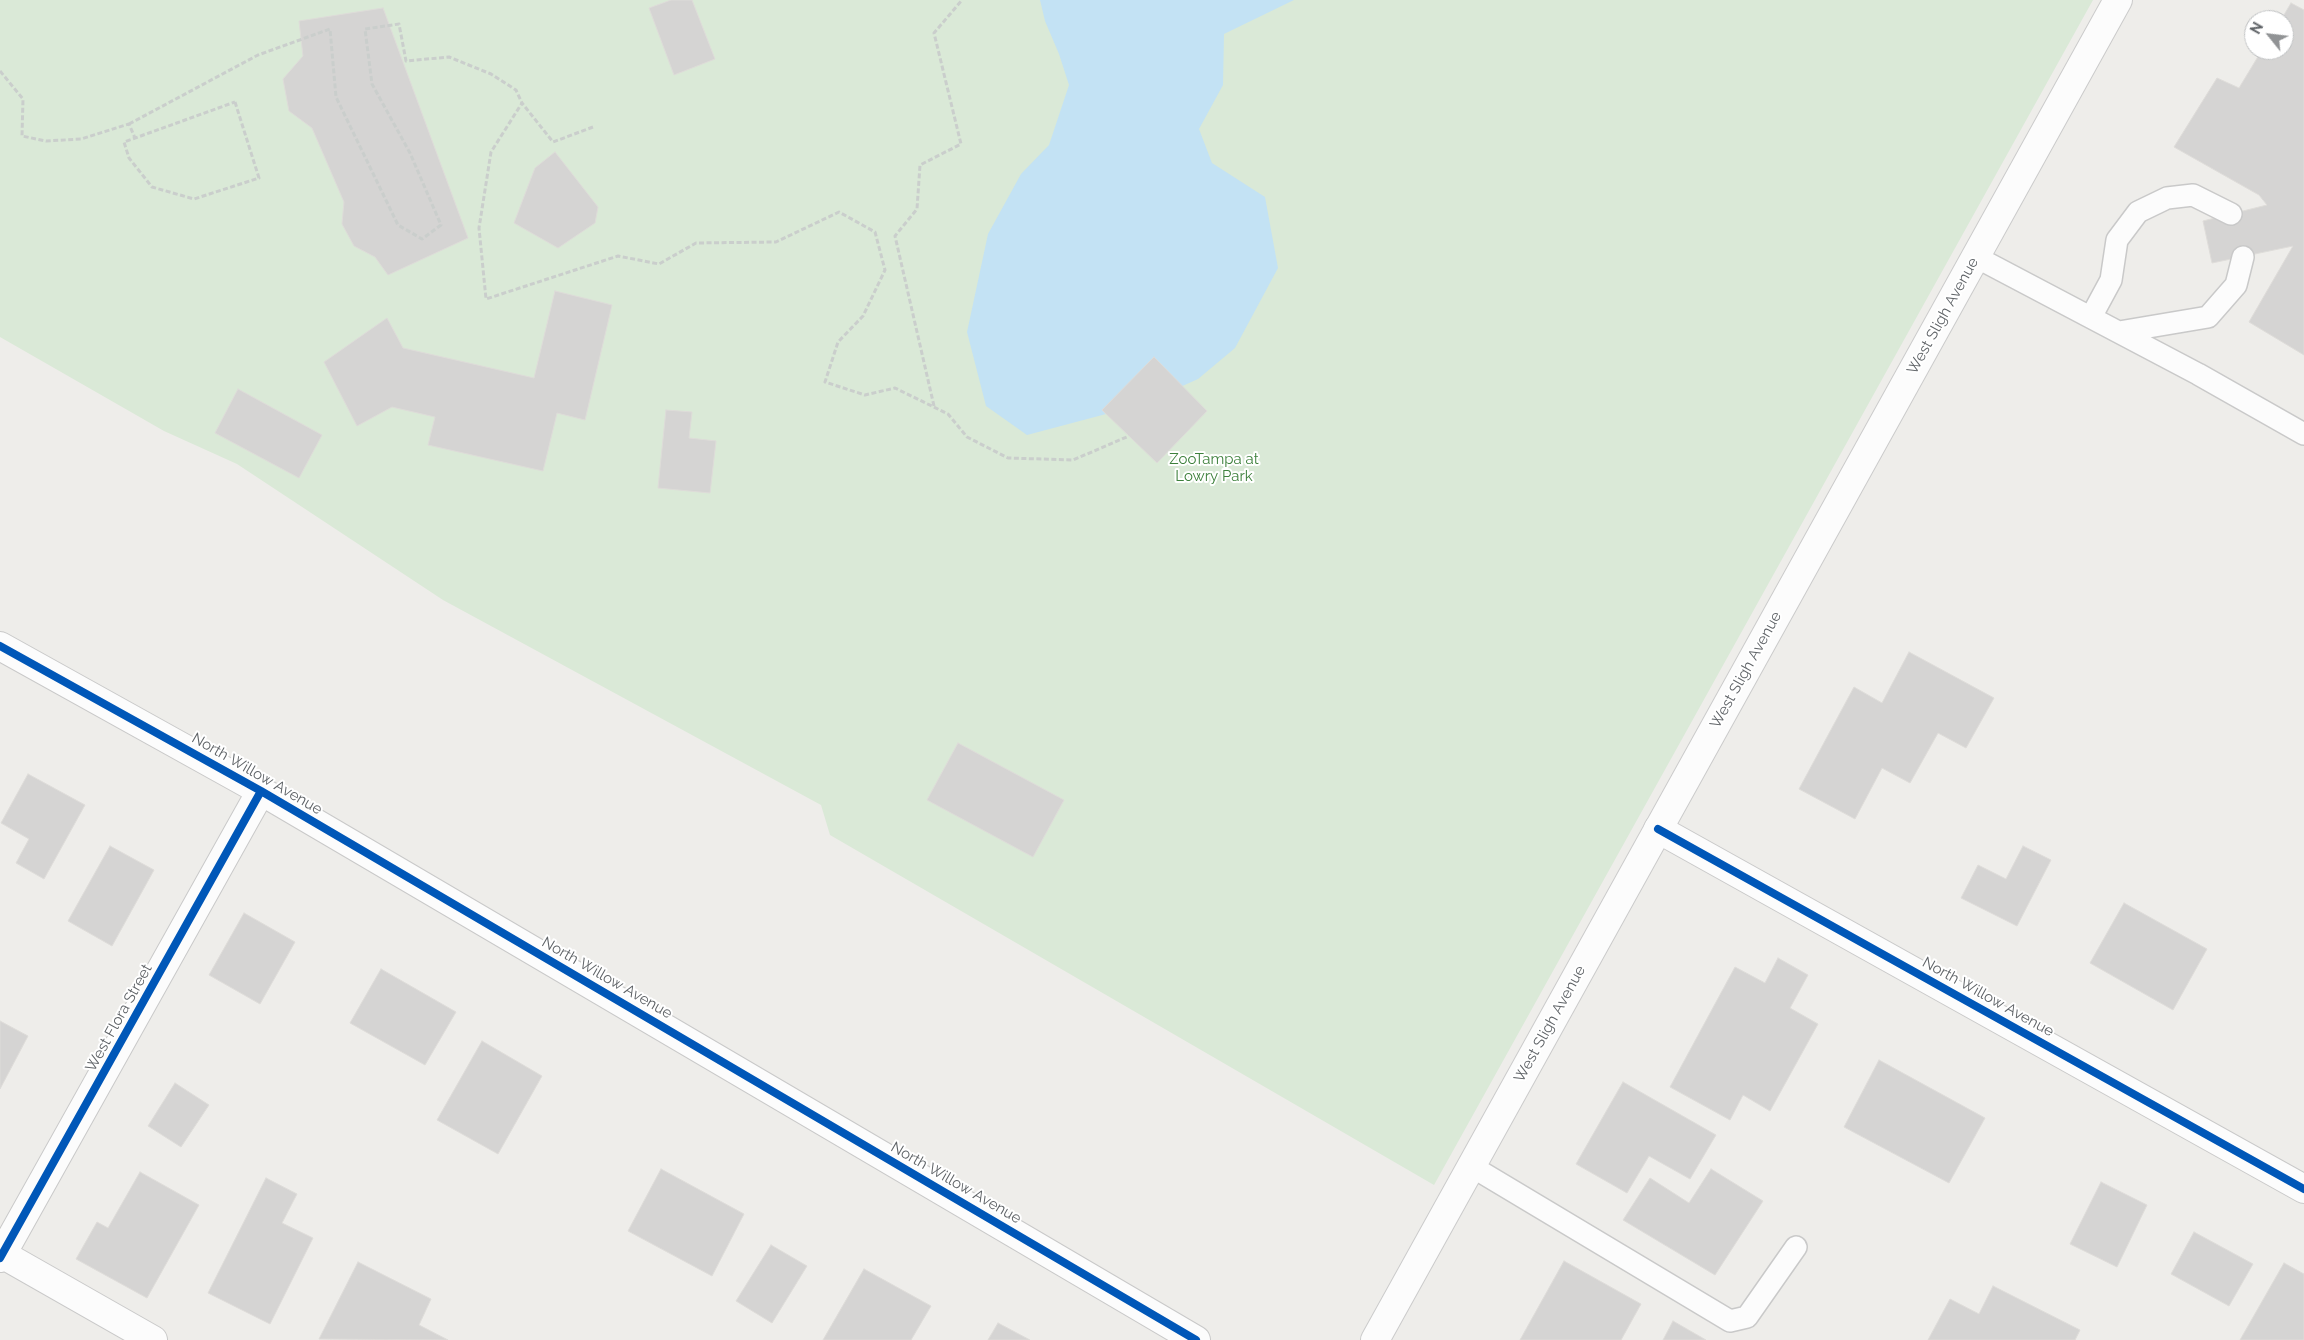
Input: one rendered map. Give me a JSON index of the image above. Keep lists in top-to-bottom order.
{
  "streets": {
    "street": ["West Sligh Avenue", "North Willow Avenue", "West Flora Street"]
  },
  "crossings": [
    ["West Sligh Avenue", "North Willow Avenue"],
    ["North Willow Avenue", "West Flora Street"]
  ],
  "parks": ["ZooTampa at Lowry Park"],
  "north": "top left"
}
